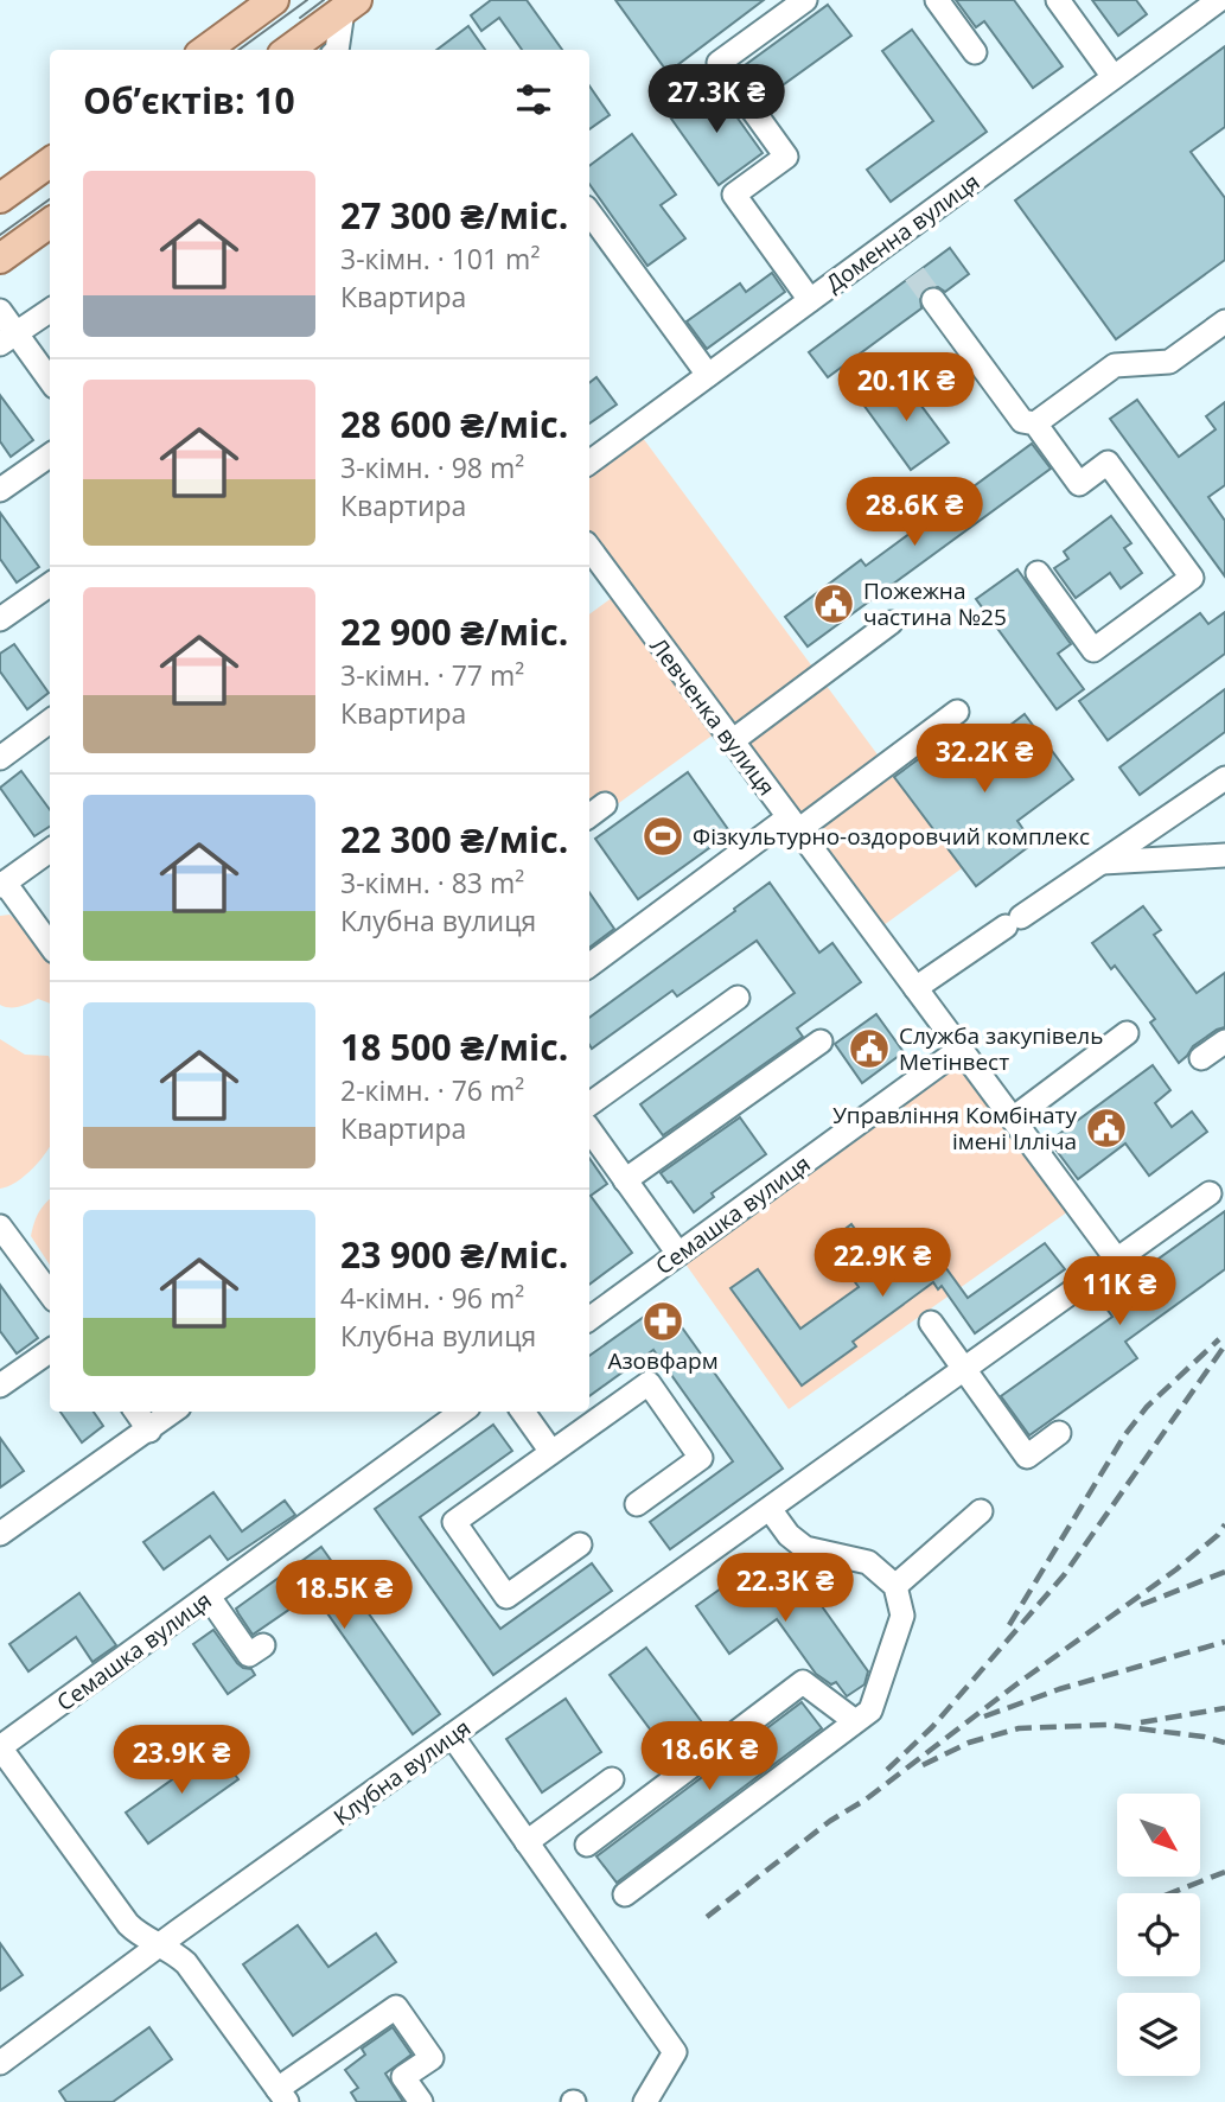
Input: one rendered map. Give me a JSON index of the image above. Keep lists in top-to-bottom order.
{
  "streets": {
    "street": [
      "Доменна вулиця",
      "Левченка вулиця",
      "Семашка вулиця",
      "Клубна вулиця"
    ]
  },
  "crossings": [
    ["Левченка вулиця", "Семашка вулиця"],
    ["Левченка вулиця", "Клубна вулиця"]
  ],
  "places": {
    "public building": ["Пожежна частина №25", "Служба закупівель Метінвест", "Управління Комбінату імені Ілліча"],
    "sports": ["Фізкультурно-оздоровчий комплекс"],
    "pharmacy": ["Азовфарм"]
  },
  "north": "bottom right",
  "page": {
    "heading": "Об’єктів: 10",
    "price": [
      "27.3K ₴",
      "20.1K ₴",
      "28.6K ₴",
      "32.2K ₴",
      "22.9K ₴",
      "11K ₴",
      "22.3K ₴",
      "18.5K ₴",
      "18.6K ₴",
      "23.9K ₴"
    ],
    "list": [
      {
        "name": "27 300 ₴/міс.",
        "note": "3-кімн. · 101 m² · Квартира"
      },
      {
        "name": "28 600 ₴/міс.",
        "note": "3-кімн. · 98 m² · Квартира"
      },
      {
        "name": "22 900 ₴/міс.",
        "note": "3-кімн. · 77 m² · Квартира"
      },
      {
        "name": "22 300 ₴/міс.",
        "note": "3-кімн. · 83 m² · Клубна вулиця"
      },
      {
        "name": "18 500 ₴/міс.",
        "note": "2-кімн. · 76 m² · Квартира"
      },
      {
        "name": "23 900 ₴/міс.",
        "note": "4-кімн. · 96 m² · Клубна вулиця"
      }
    ]
  }
}
